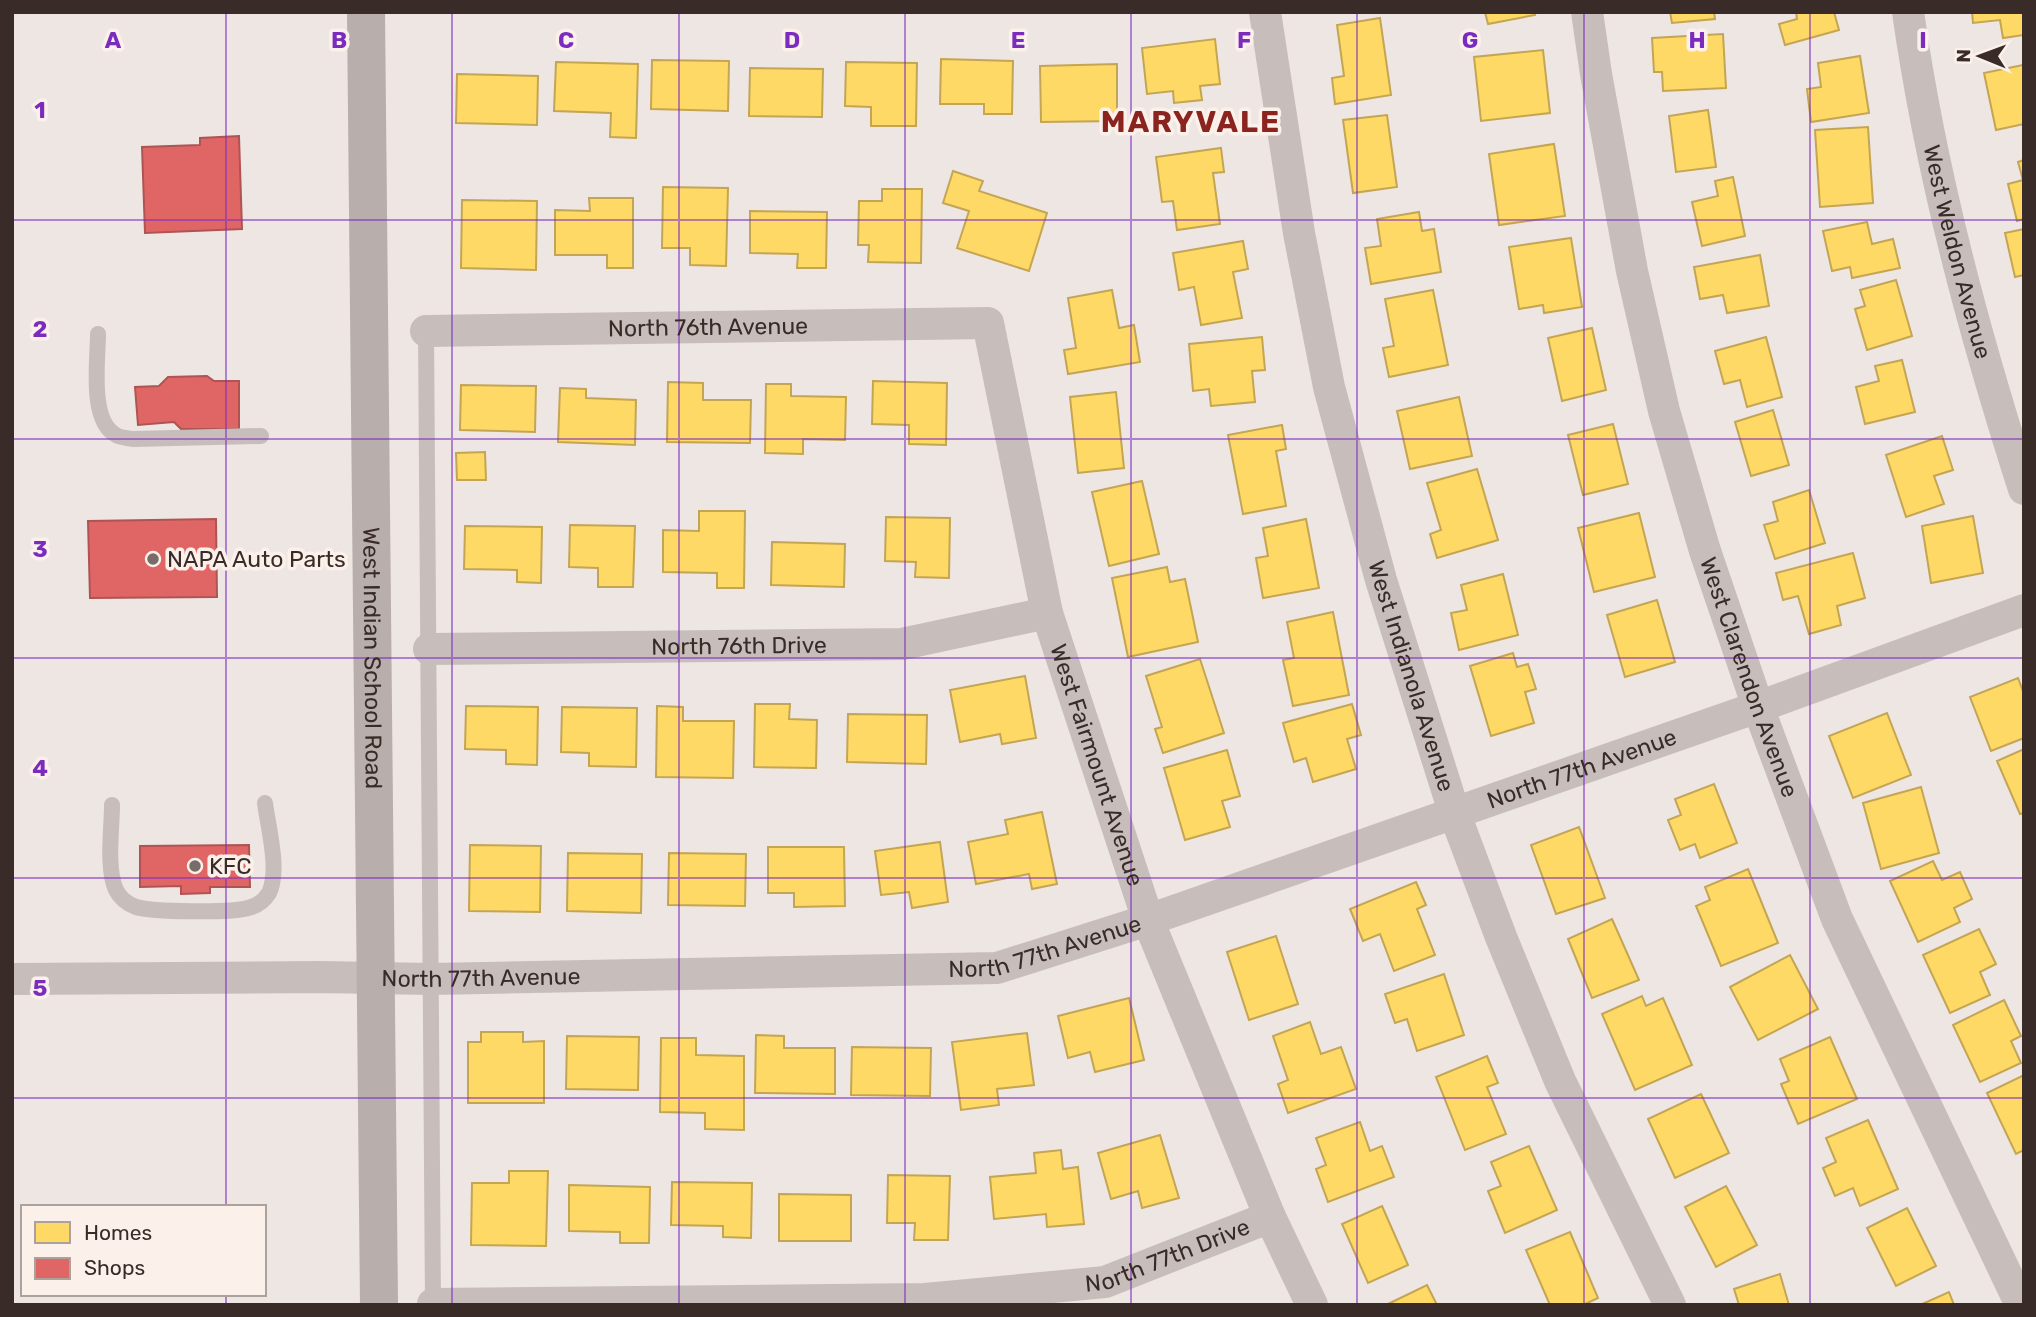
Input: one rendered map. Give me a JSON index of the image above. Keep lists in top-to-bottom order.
{
  "streets": {
    "main road": ["West Indian School Road"],
    "street": [
      "West Weldon Avenue",
      "North 76th Avenue",
      "North 76th Drive",
      "West Indianola Avenue",
      "West Clarendon Avenue",
      "West Fairmount Avenue",
      "North 77th Avenue",
      "North 77th Drive"
    ]
  },
  "crossings": [
    ["North 76th Avenue", "West Fairmount Avenue"],
    ["North 76th Drive", "West Fairmount Avenue"],
    ["West Indian School Road", "North 77th Avenue"],
    ["West Indianola Avenue", "North 77th Avenue"],
    ["West Clarendon Avenue", "North 77th Avenue"],
    ["West Fairmount Avenue", "North 77th Avenue"],
    ["West Fairmount Avenue", "North 77th Drive"]
  ],
  "districts": ["MARYVALE"],
  "places": ["NAPA Auto Parts", "KFC"],
  "legend": ["Homes", "Shops"],
  "north": "left",
  "grid": {
    "columns": [
      "A",
      "B",
      "C",
      "D",
      "E",
      "F",
      "G",
      "H",
      "I"
    ],
    "rows": [
      "1",
      "2",
      "3",
      "4",
      "5"
    ]
  }
}
